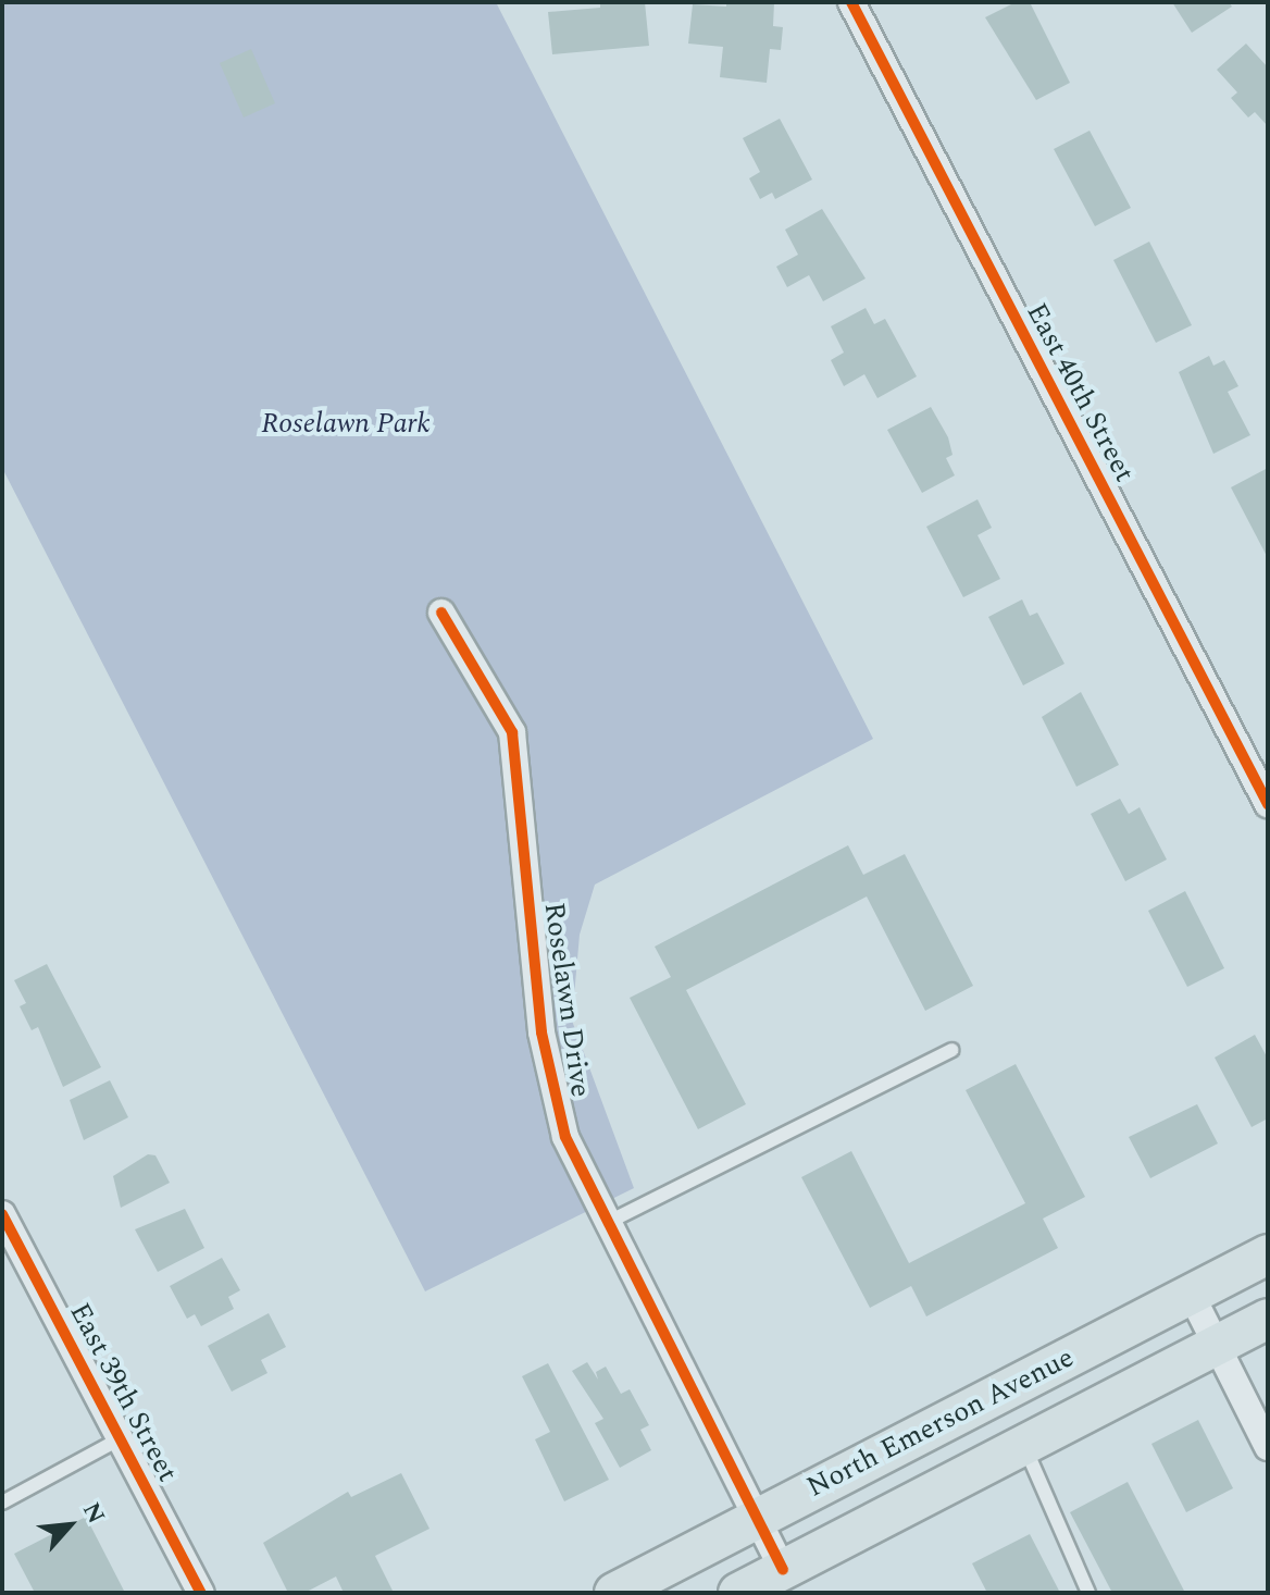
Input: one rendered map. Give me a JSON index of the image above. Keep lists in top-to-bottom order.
{
  "streets": {
    "main road": ["North Emerson Avenue"],
    "street": ["East 40th Street", "Roselawn Drive", "East 39th Street"]
  },
  "crossings": [
    ["Roselawn Drive", "North Emerson Avenue"]
  ],
  "parks": ["Roselawn Park"],
  "north": "top right"
}
